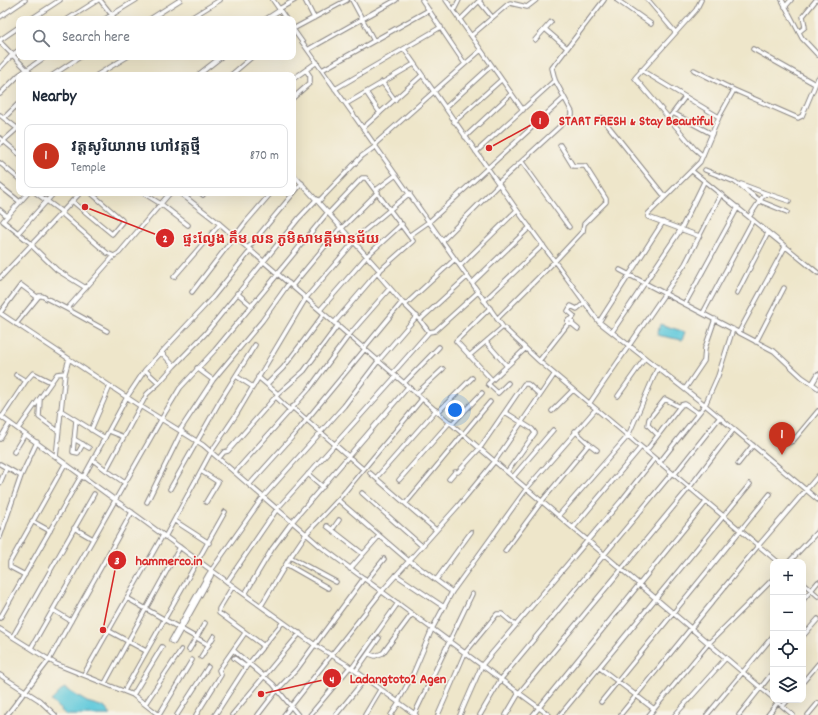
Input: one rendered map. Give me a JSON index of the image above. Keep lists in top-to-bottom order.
{
  "places": [
    "START FRESH & Stay Beautiful",
    "ផ្ទះល្វែង គឹម លន ភូមិសាមគ្គីមានជ័យ",
    "hammerco.in",
    "Ladangtoto2 Agen"
  ],
  "page": {
    "search": "Search here",
    "heading": "Nearby",
    "list": [
      {
        "mark": "1",
        "name": "វត្តសូរិយារាម ហៅវត្តថ្មី",
        "note": "Temple",
        "value": "870 m"
      }
    ],
    "pins": "1",
    "map_buttons": ["+", "−"]
  }
}
